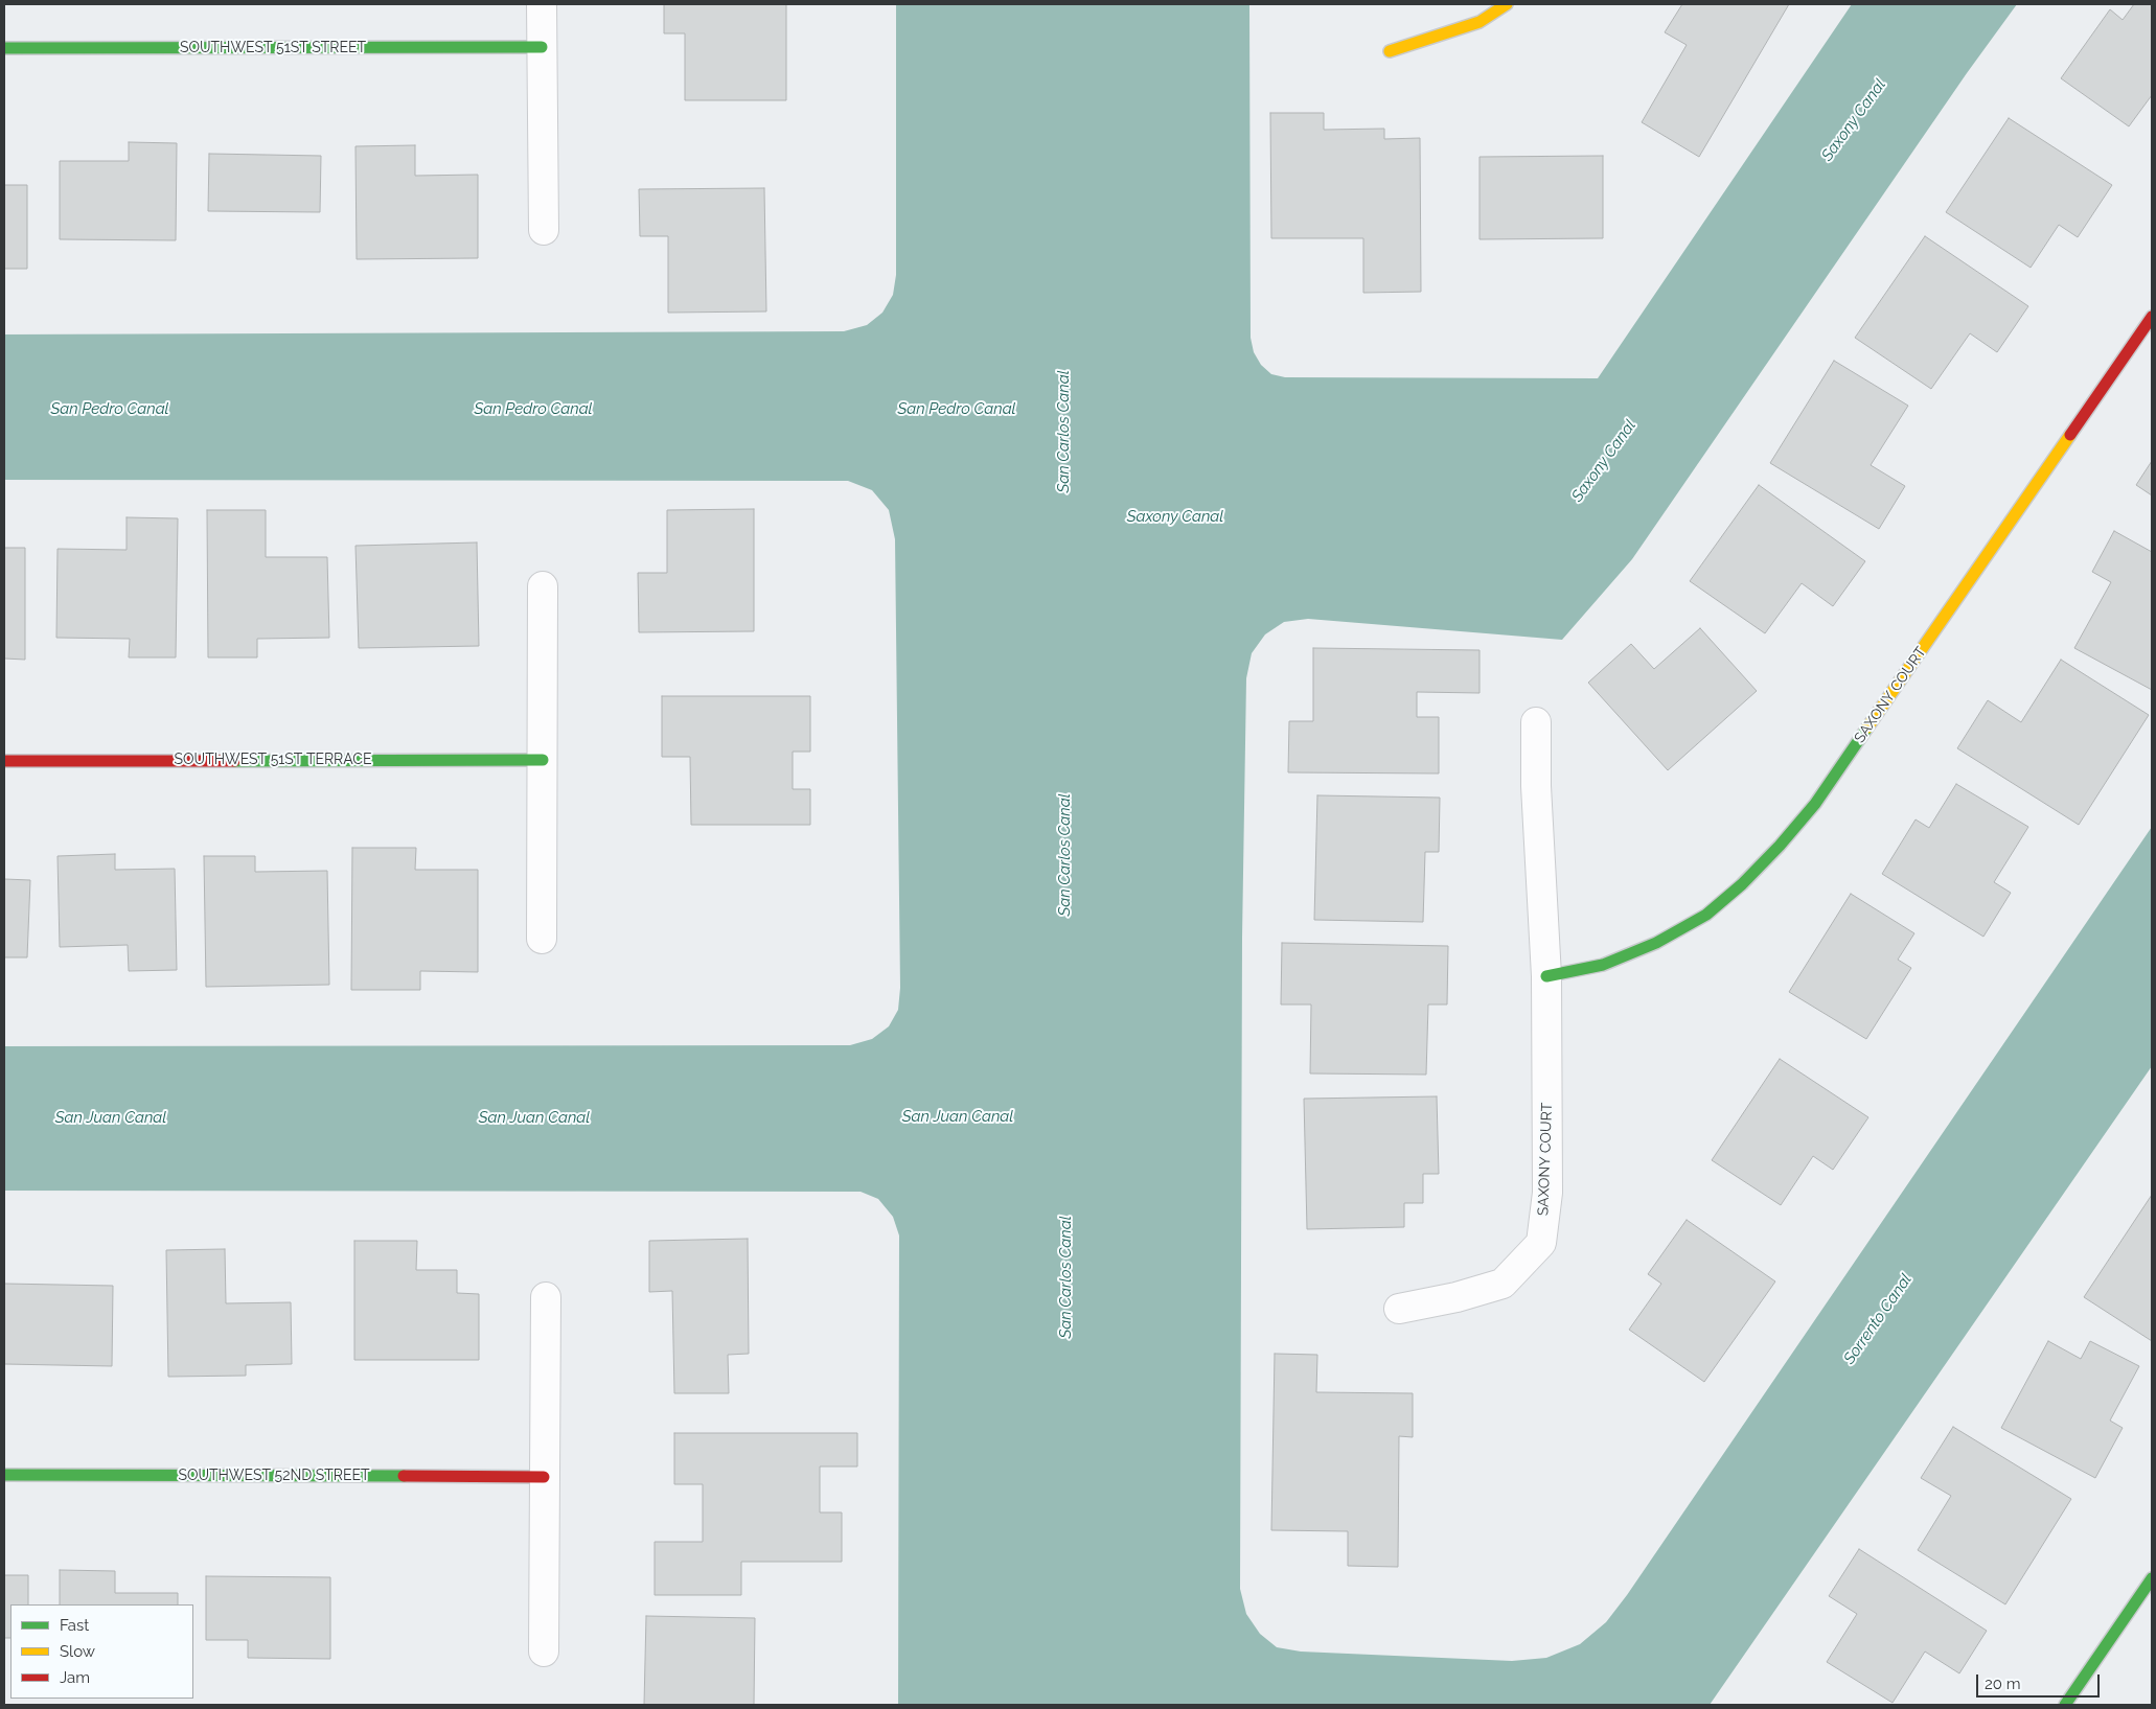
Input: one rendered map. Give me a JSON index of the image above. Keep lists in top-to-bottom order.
{
  "streets": {
    "street": [
      "SOUTHWEST 51ST STREET",
      "SAXONY COURT",
      "SOUTHWEST 51ST TERRACE",
      "SOUTHWEST 52ND STREET"
    ]
  },
  "water": [
    "Saxony Canal",
    "San Pedro Canal",
    "San Carlos Canal",
    "San Juan Canal",
    "Sorrento Canal"
  ],
  "legend": ["Fast", "Slow", "Jam"],
  "scale_bar": "20 m"
}
